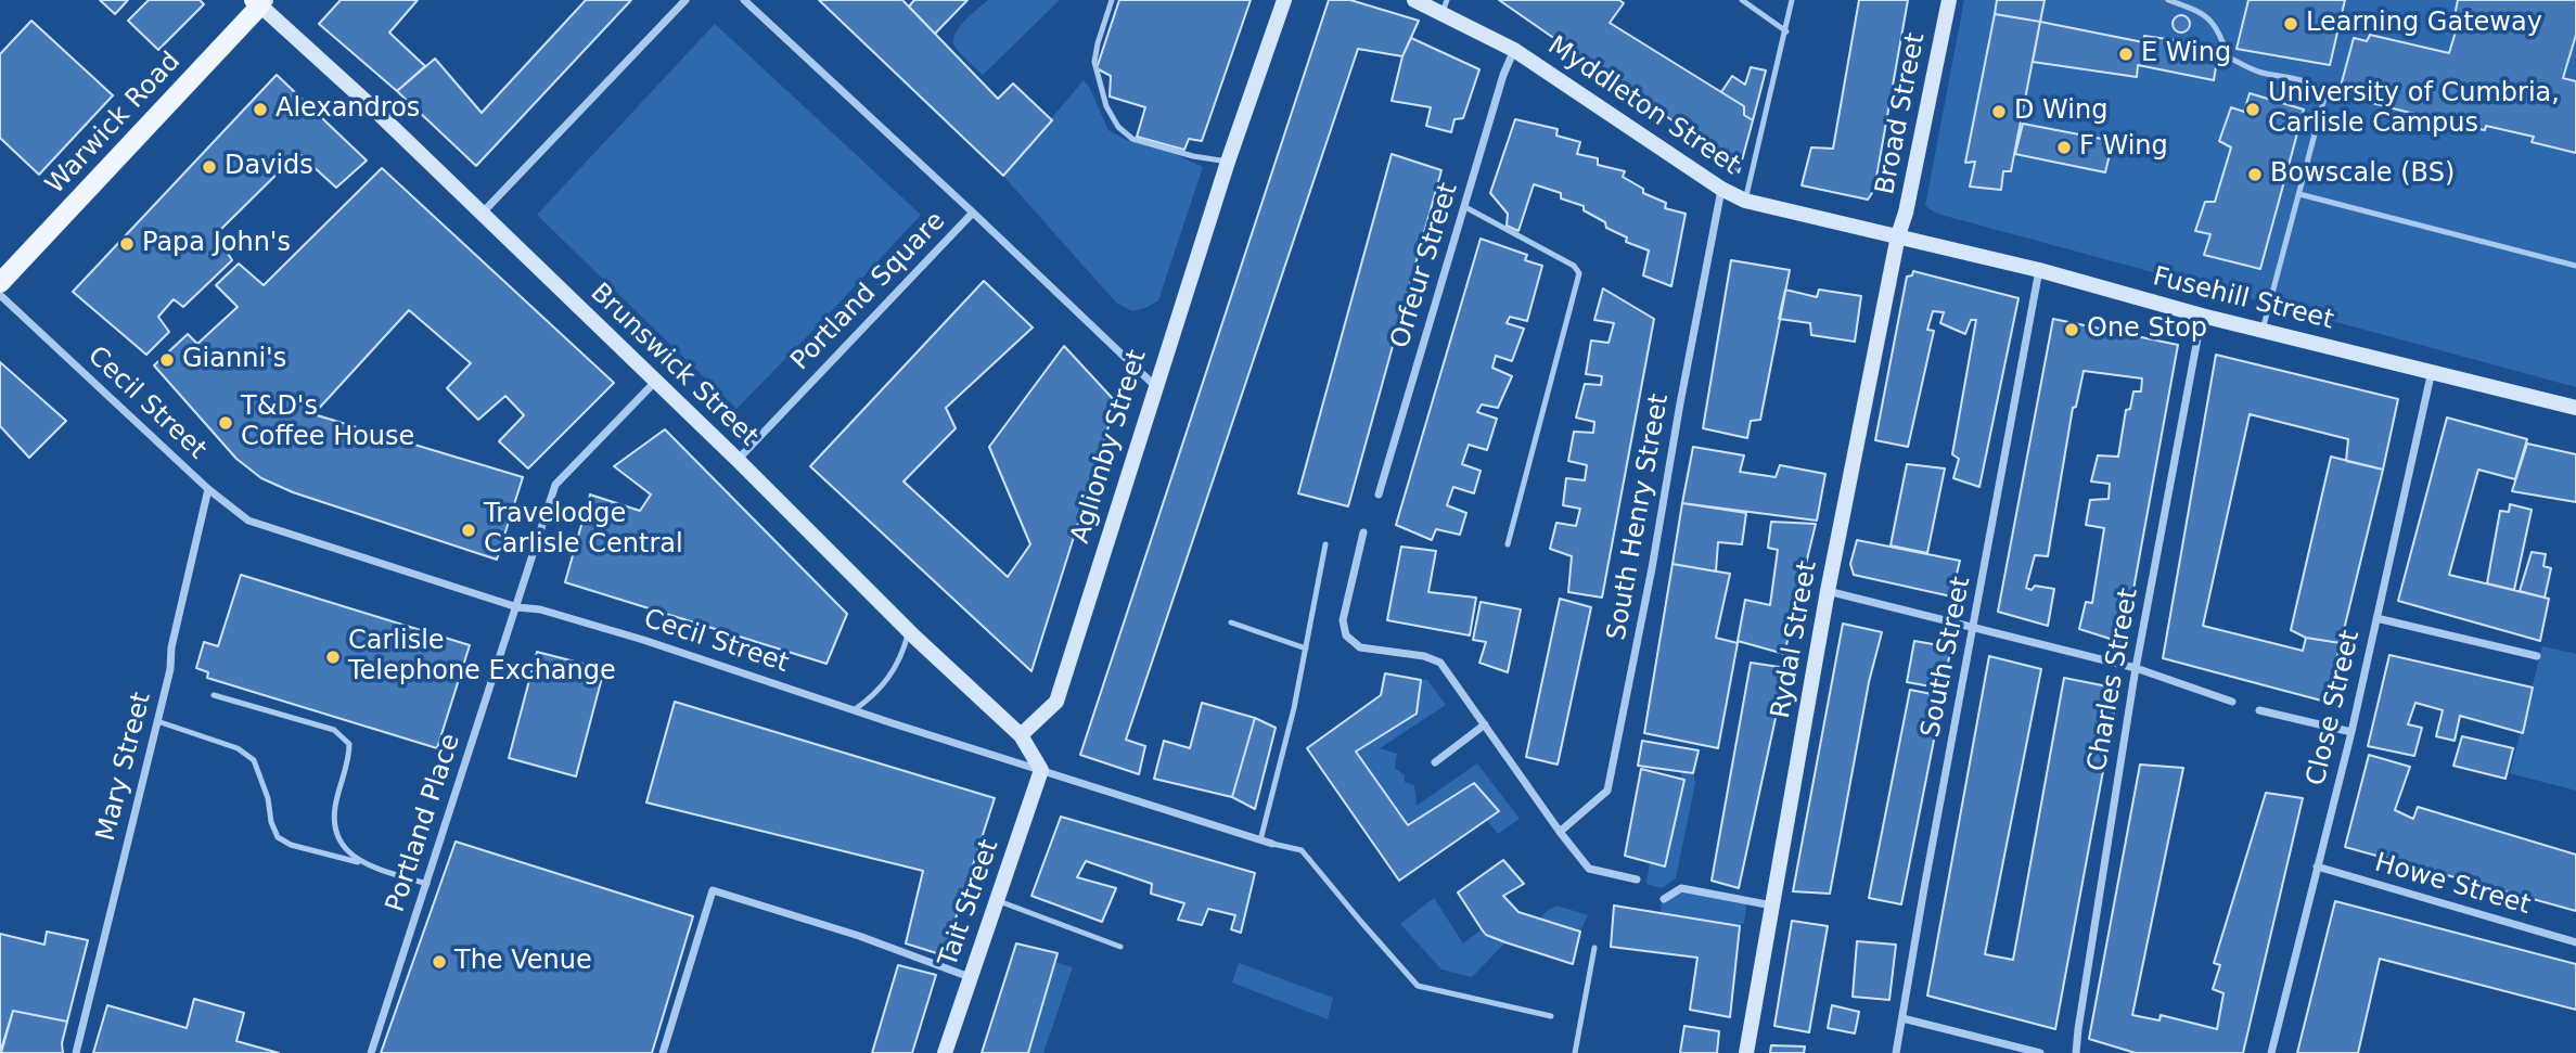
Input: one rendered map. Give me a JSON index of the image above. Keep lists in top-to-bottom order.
{
  "streets": {
    "main road": ["Warwick Road"],
    "street": [
      "Myddleton Street",
      "Broad Street",
      "Orfeur Street",
      "Portland Square",
      "Fusehill Street",
      "Brunswick Street",
      "Cecil Street",
      "Aglionby Street",
      "South Henry Street",
      "Rydal Street",
      "South Street",
      "Charles Street",
      "Close Street",
      "Mary Street",
      "Portland Place",
      "Howe Street",
      "Tait Street"
    ]
  },
  "crossings": [
    ["Myddleton Street", "Broad Street"],
    ["Myddleton Street", "Orfeur Street"],
    ["Myddleton Street", "Fusehill Street"],
    ["Myddleton Street", "South Henry Street"],
    ["Myddleton Street", "Rydal Street"],
    ["Broad Street", "Fusehill Street"],
    ["Broad Street", "Rydal Street"],
    ["Warwick Road", "Brunswick Street"],
    ["Portland Square", "Brunswick Street"],
    ["Fusehill Street", "Rydal Street"],
    ["Fusehill Street", "South Street"],
    ["Fusehill Street", "Charles Street"],
    ["Fusehill Street", "Close Street"],
    ["Brunswick Street", "Cecil Street"],
    ["Brunswick Street", "Aglionby Street"],
    ["Brunswick Street", "Portland Place"],
    ["Brunswick Street", "Tait Street"],
    ["Cecil Street", "Mary Street"],
    ["Cecil Street", "Portland Place"],
    ["Cecil Street", "Tait Street"],
    ["Close Street", "Howe Street"]
  ],
  "places": [
    "Learning Gateway",
    "E Wing",
    "Alexandros",
    "University of Cumbria, Carlisle Campus",
    "D Wing",
    "F Wing",
    "Davids",
    "Bowscale (BS)",
    "Papa John's",
    "One Stop",
    "Gianni's",
    "T&D's Coffee House",
    "Travelodge Carlisle Central",
    "Carlisle Telephone Exchange",
    "The Venue"
  ]
}
